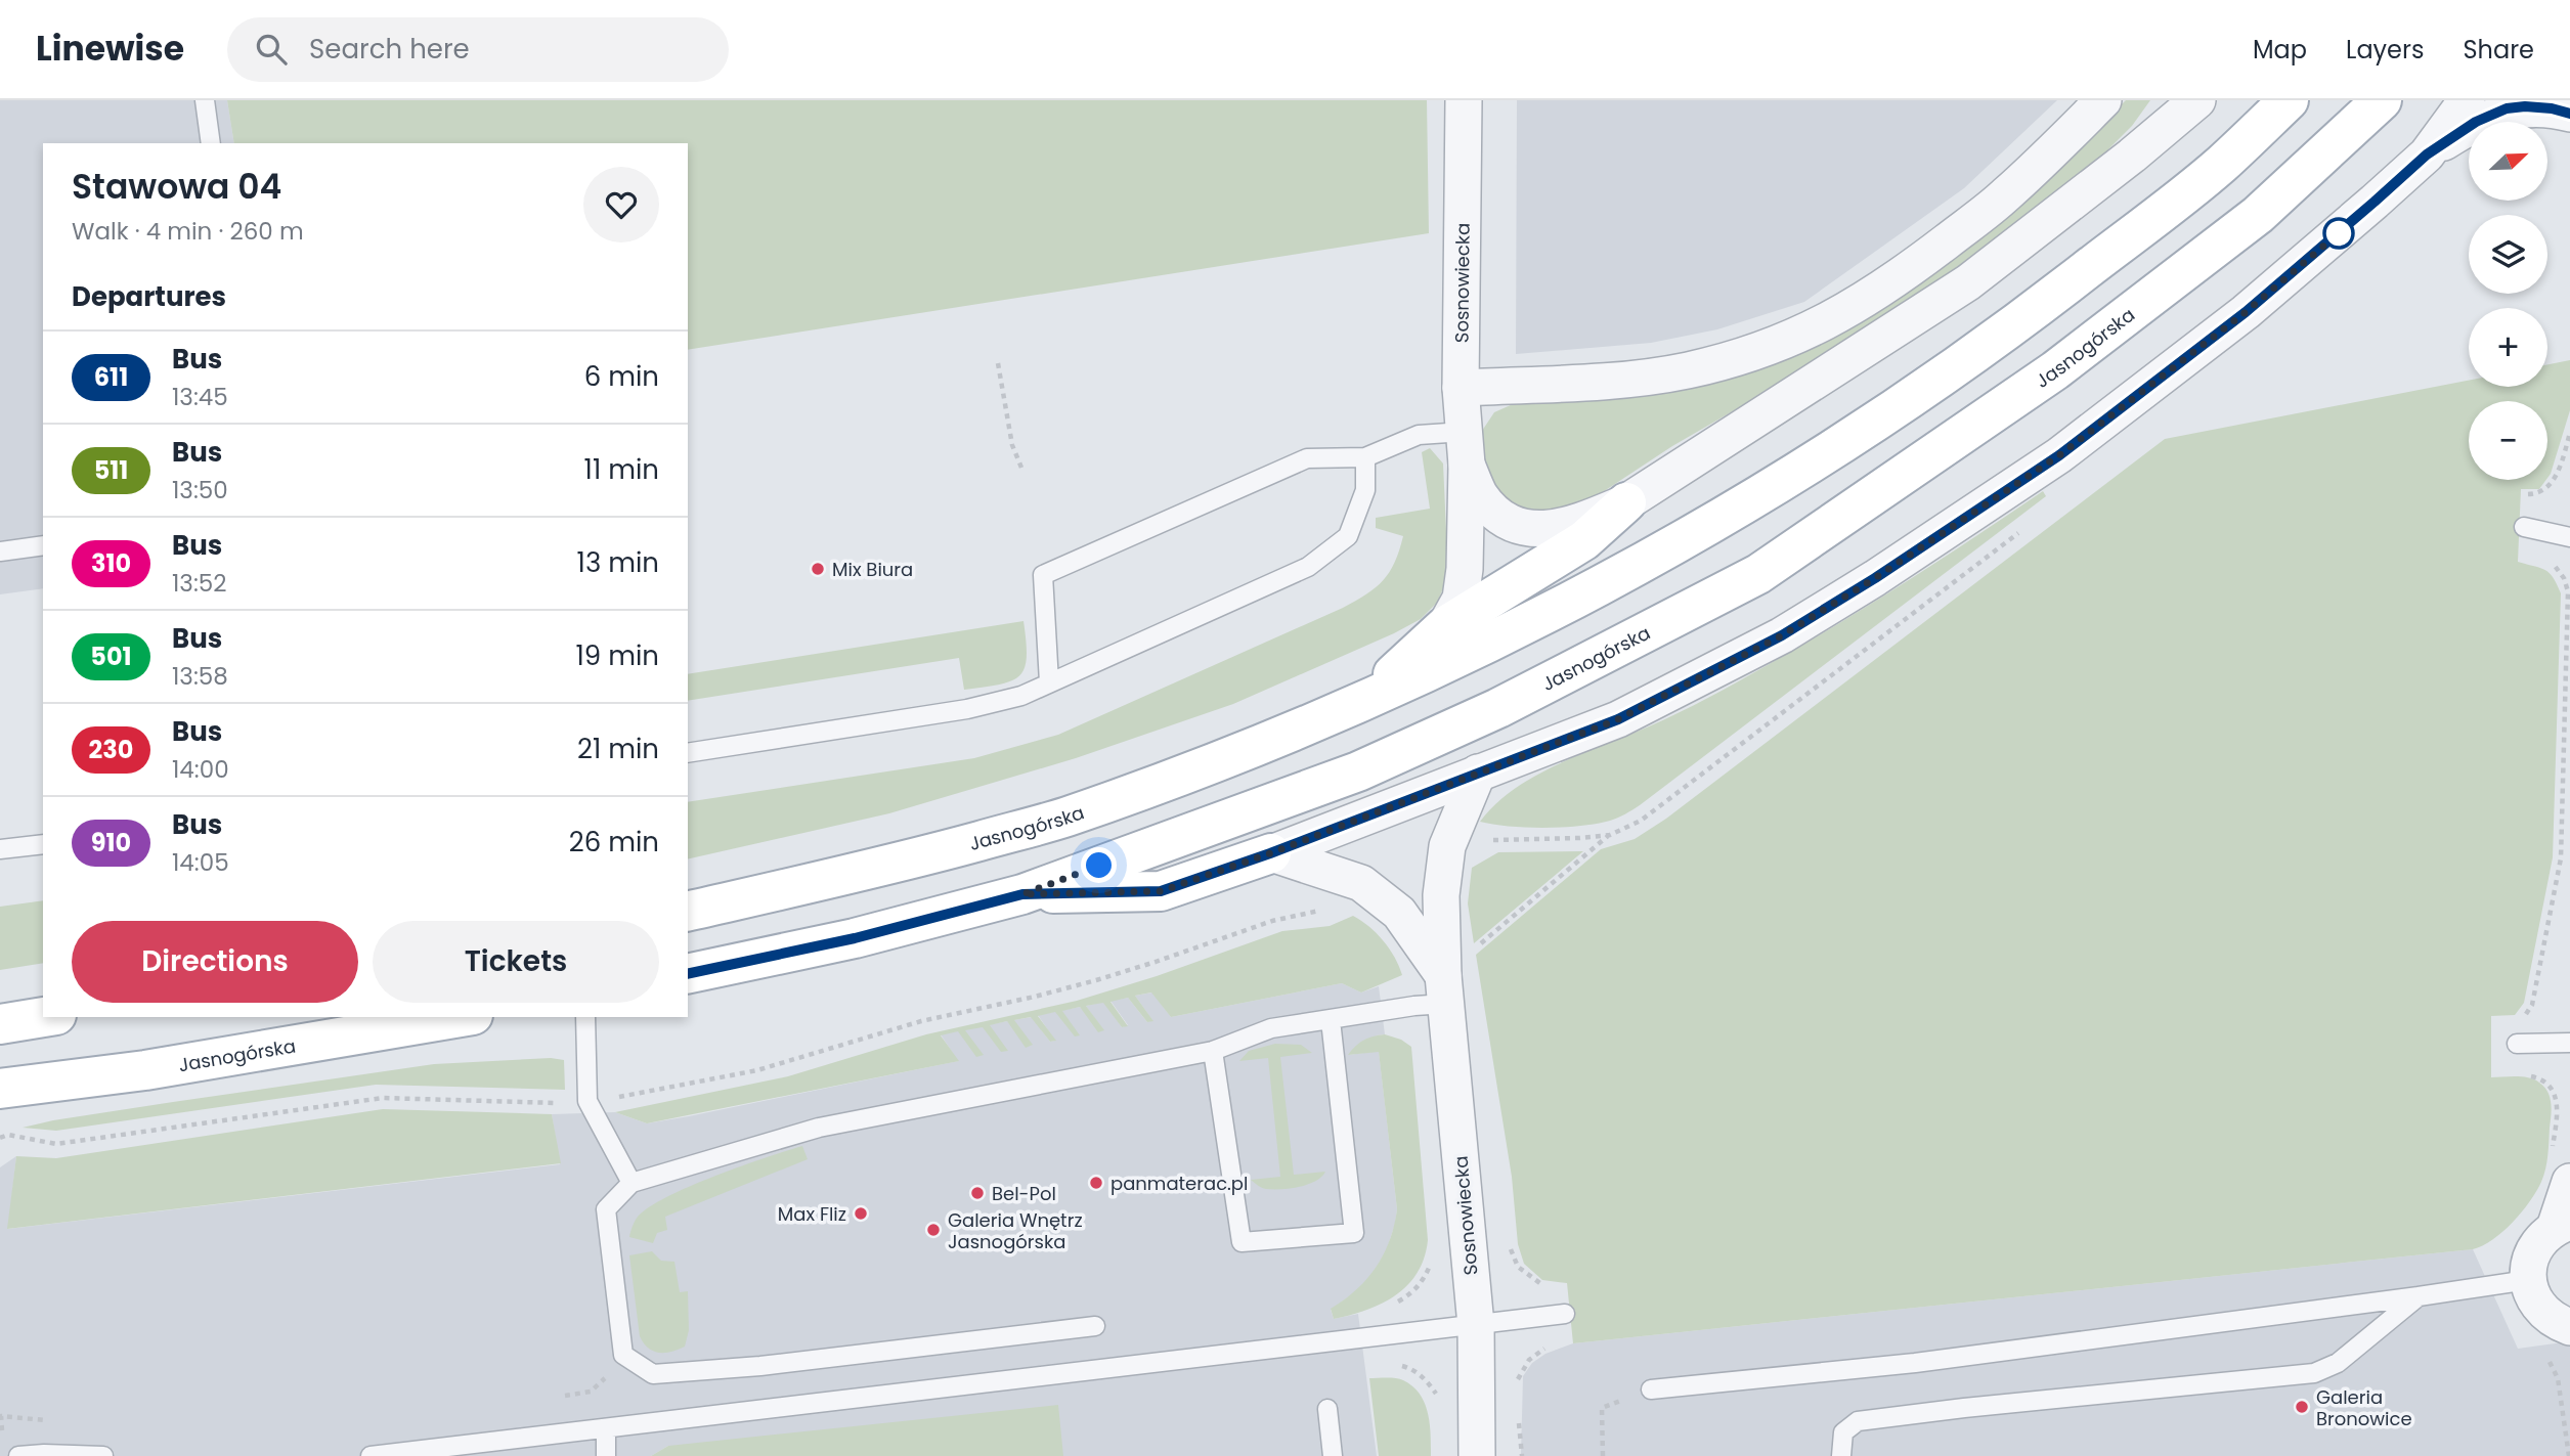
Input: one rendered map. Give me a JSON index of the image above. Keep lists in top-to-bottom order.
{
  "streets": {
    "main road": ["Jasnogórska"],
    "street": ["Sosnowiecka"]
  },
  "places": [
    "Mix Biura",
    "panmaterac.pl",
    "Bel-Pol",
    "Max Fliz",
    "Galeria Wnętrz Jasnogórska",
    "Galeria Bronowice"
  ],
  "lines": ["bus line 611"],
  "north": "top right",
  "page": {
    "header": "Linewise",
    "search": "Search here",
    "nav": ["Map", "Layers", "Share"],
    "map_buttons": ["+", "−"],
    "heading": [
      ["Stawowa 04", "Walk · 4 min · 260 m"],
      "Departures"
    ],
    "list": [
      {
        "mark": "611",
        "name": "Bus",
        "note": "13:45",
        "value": "6 min"
      },
      {
        "mark": "511",
        "name": "Bus",
        "note": "13:50",
        "value": "11 min"
      },
      {
        "mark": "310",
        "name": "Bus",
        "note": "13:52",
        "value": "13 min"
      },
      {
        "mark": "501",
        "name": "Bus",
        "note": "13:58",
        "value": "19 min"
      },
      {
        "mark": "230",
        "name": "Bus",
        "note": "14:00",
        "value": "21 min"
      },
      {
        "mark": "910",
        "name": "Bus",
        "note": "14:05",
        "value": "26 min"
      }
    ],
    "buttons": ["Directions", "Tickets"]
  }
}
